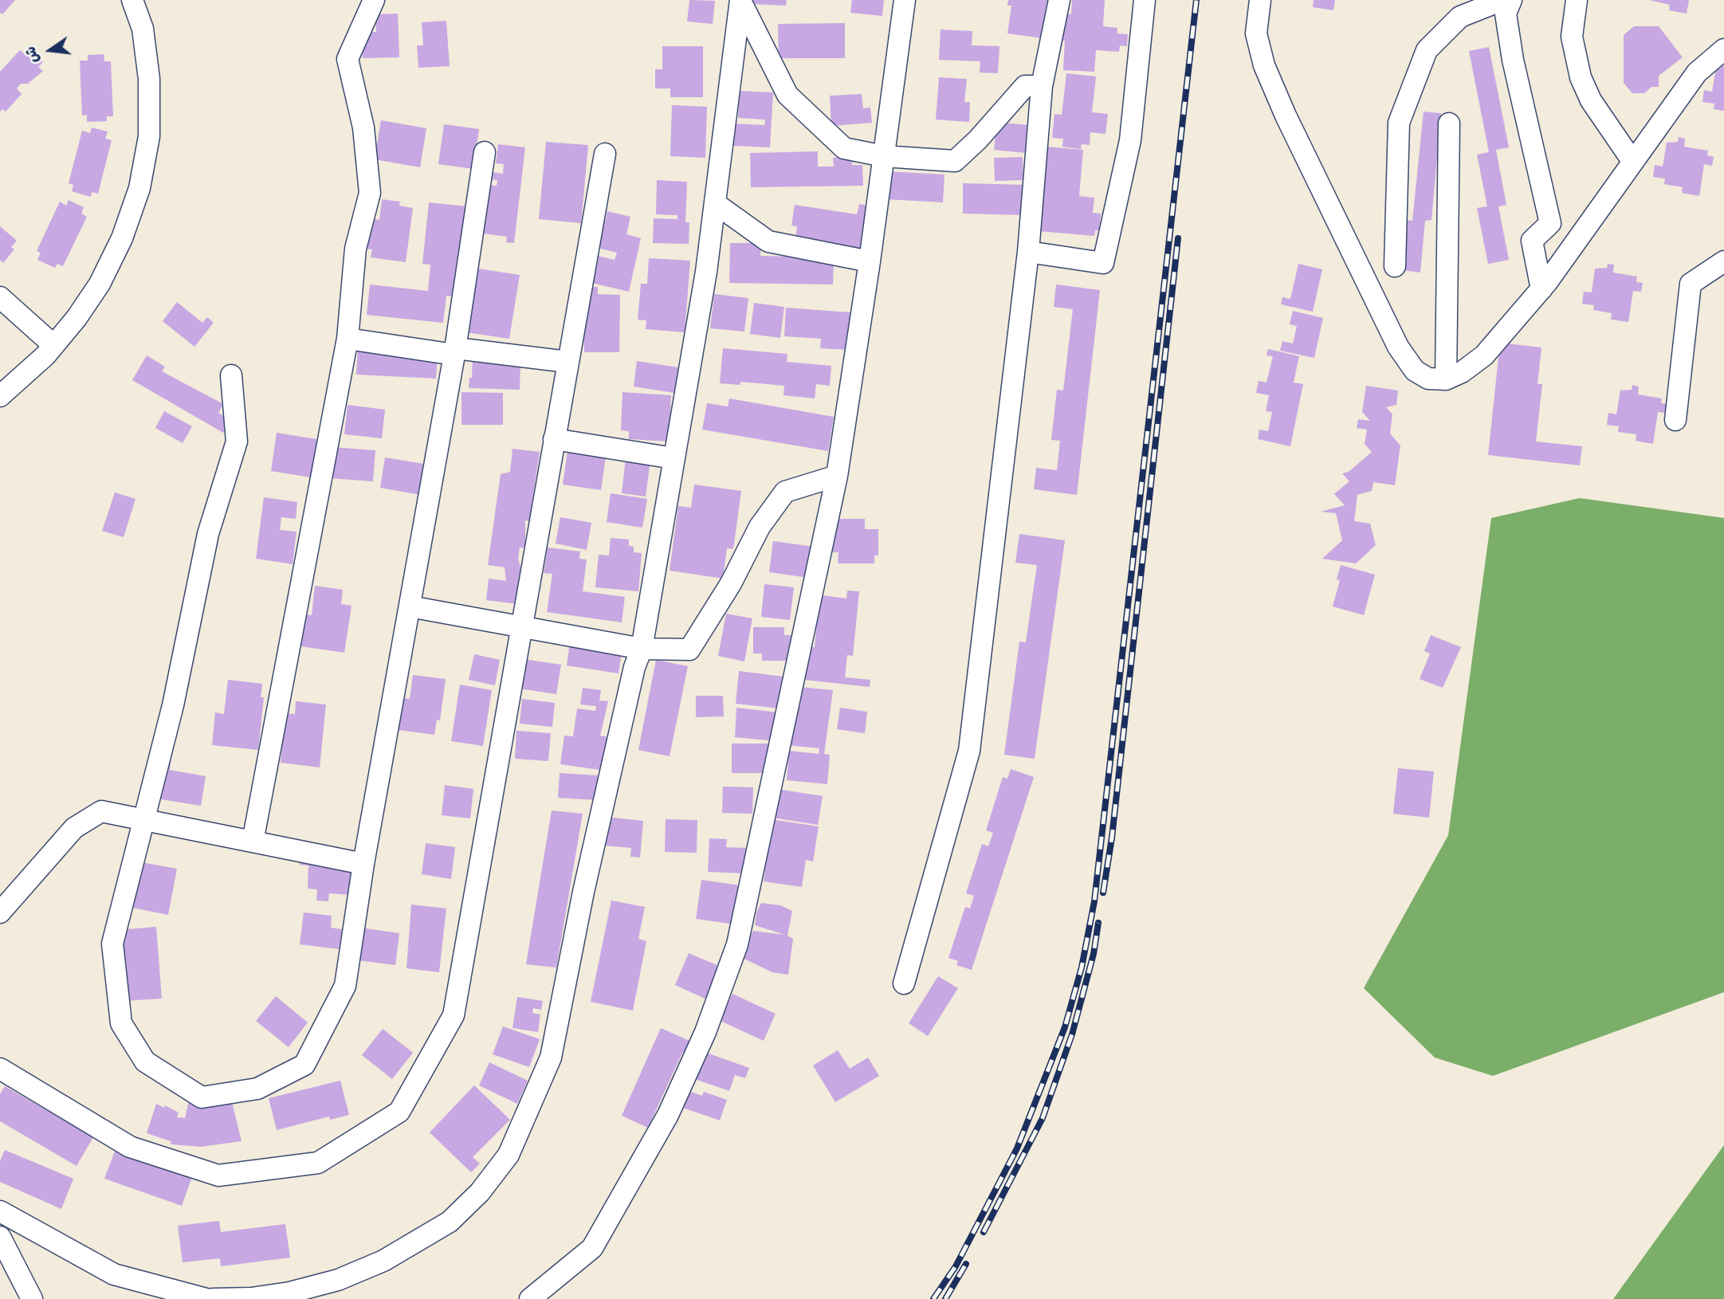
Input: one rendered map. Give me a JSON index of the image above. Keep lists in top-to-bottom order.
{
  "north": "left"
}
